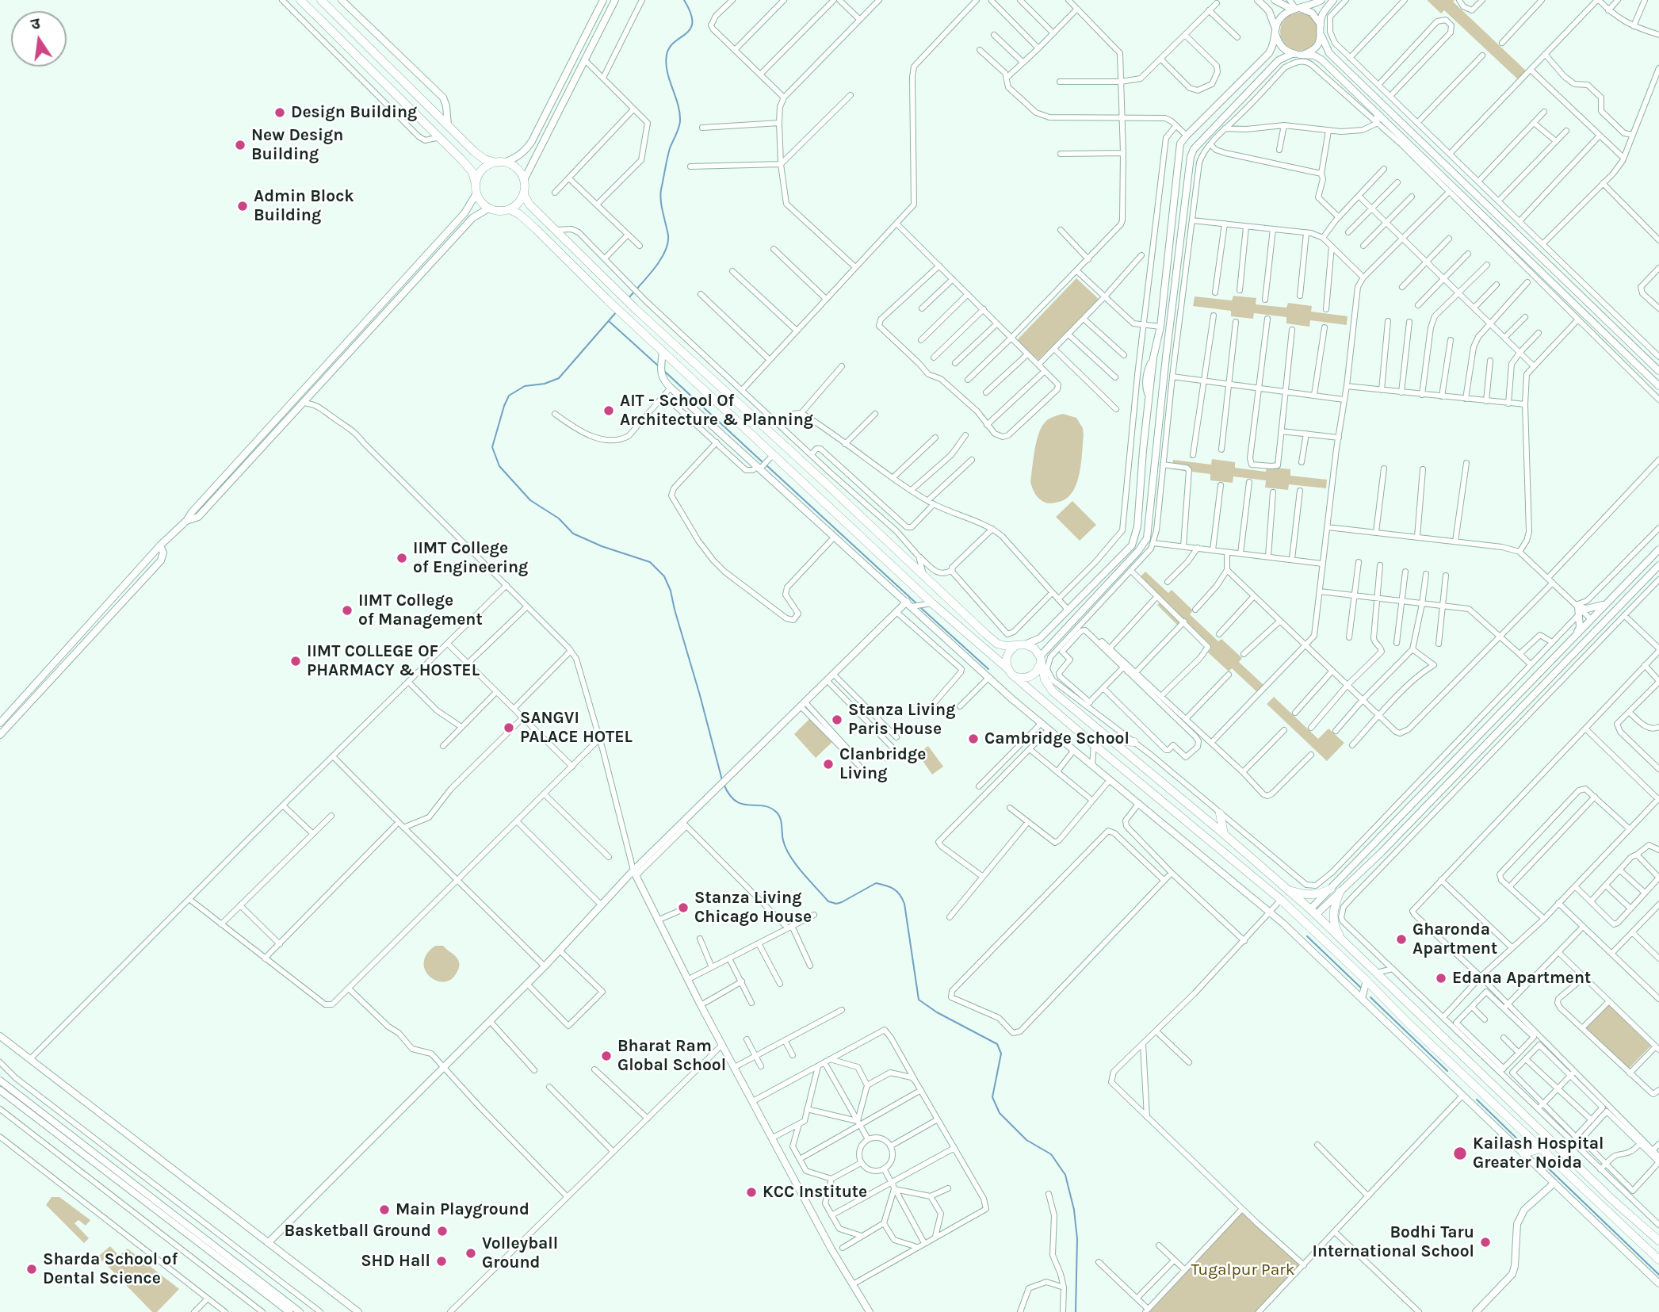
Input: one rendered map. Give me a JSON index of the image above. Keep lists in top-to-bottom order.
{
  "parks": ["Tugalpur Park"],
  "places": [
    "Design Building",
    "New Design Building",
    "Admin Block Building",
    "AIT - School Of Architecture & Planning",
    "IIMT College of Engineering",
    "IIMT College of Management",
    "IIMT COLLEGE OF PHARMACY & HOSTEL",
    "Stanza Living Paris House",
    "SANGVI PALACE HOTEL",
    "Cambridge School",
    "Clanbridge Living",
    "Stanza Living Chicago House",
    "Gharonda Apartment",
    "Edana Apartment",
    "Bharat Ram Global School",
    "Kailash Hospital Greater Noida",
    "KCC Institute",
    "Main Playground",
    "Basketball Ground",
    "Bodhi Taru International School",
    "Volleyball Ground",
    "SHD Hall",
    "Sharda School of Dental Science"
  ],
  "north": "top"
}
